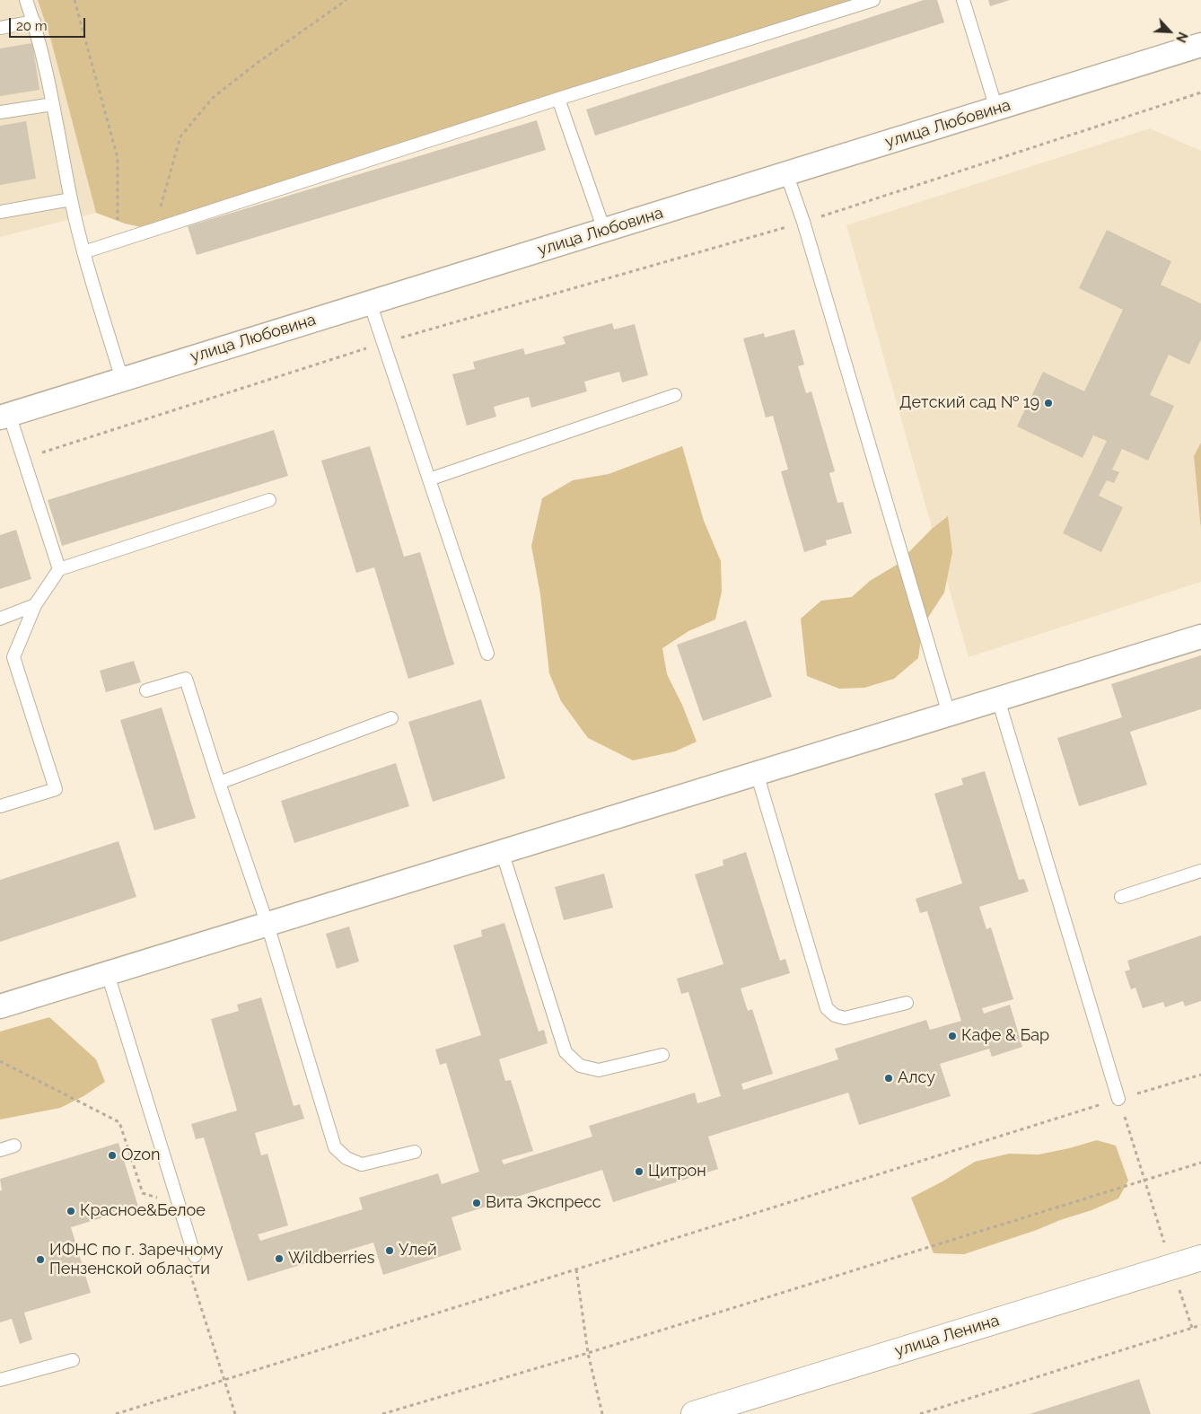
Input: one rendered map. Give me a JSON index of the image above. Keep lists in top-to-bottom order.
{
  "streets": {
    "main road": ["улица Ленина"],
    "street": ["улица Любовина"]
  },
  "places": [
    "Детский сад № 19",
    "Кафе & Бар",
    "Алсу",
    "Ozon",
    "Цитрон",
    "Вита Экспресс",
    "Красное&Белое",
    "Улей",
    "Wildberries",
    "ИФНС по г. Заречному Пензенской области"
  ],
  "scale_bar": "20 m",
  "north": "bottom right"
}
